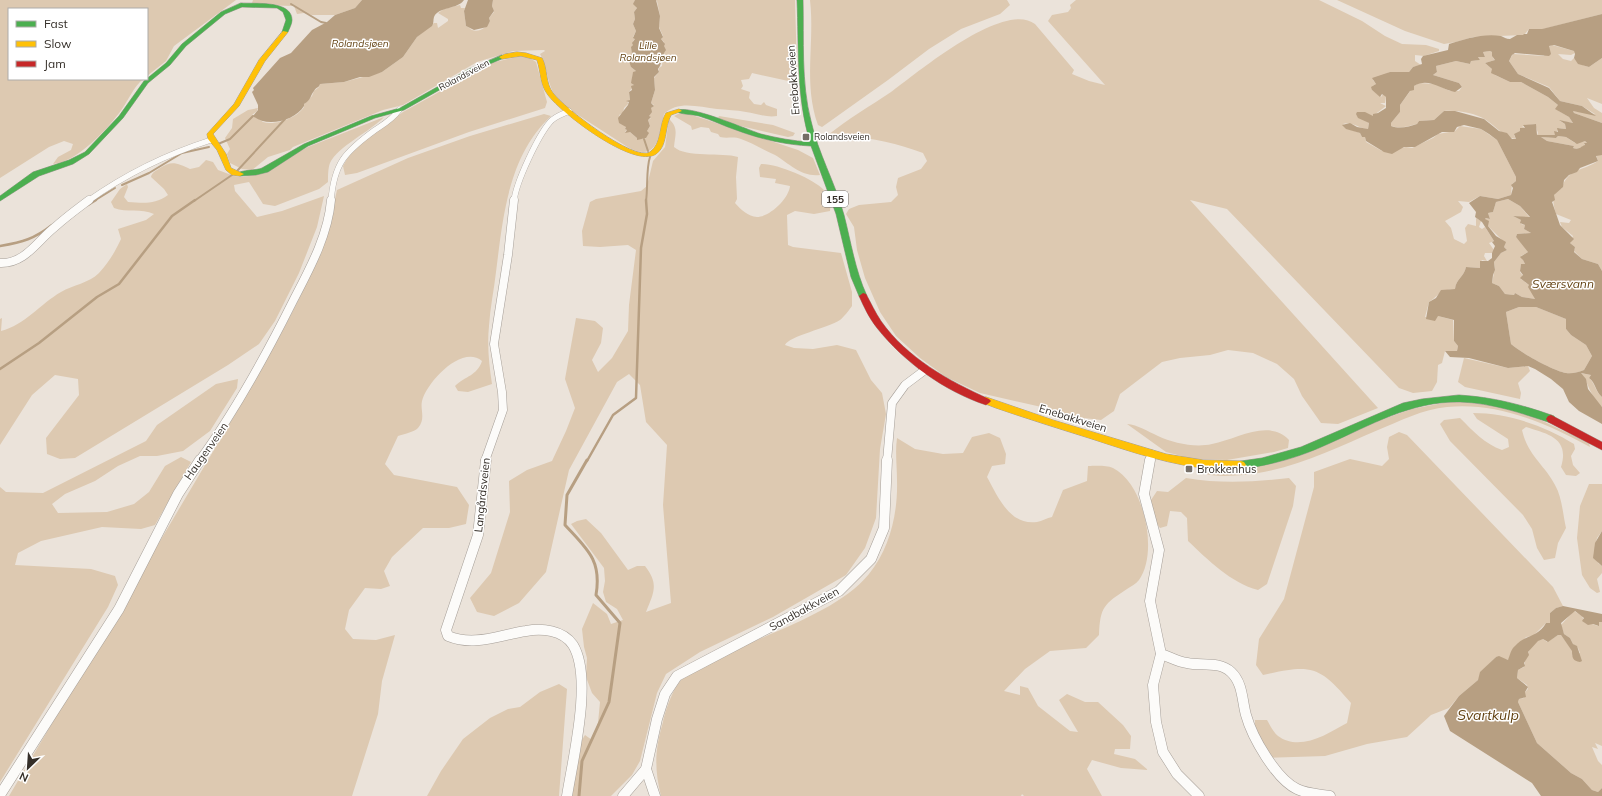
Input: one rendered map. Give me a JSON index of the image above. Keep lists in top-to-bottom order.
{
  "streets": {
    "street": [
      "Rolandsveien",
      "Enebakkveien",
      "155",
      "Haugenveien",
      "Langårdsveien",
      "Sandbakkveien"
    ]
  },
  "crossings": [
    ["Rolandsveien", "Enebakkveien"],
    ["Rolandsveien", "Haugenveien"],
    ["Rolandsveien", "Langårdsveien"],
    ["Enebakkveien", "Sandbakkveien"]
  ],
  "water": [
    "Rolandsjøen",
    "Lille Rolandsjøen",
    "Sværsvann",
    "Svartkulp"
  ],
  "places": {
    "transit": ["Rolandsveien", "Brokkenhus"]
  },
  "legend": ["Fast", "Slow", "Jam"],
  "north": "bottom left"
}
